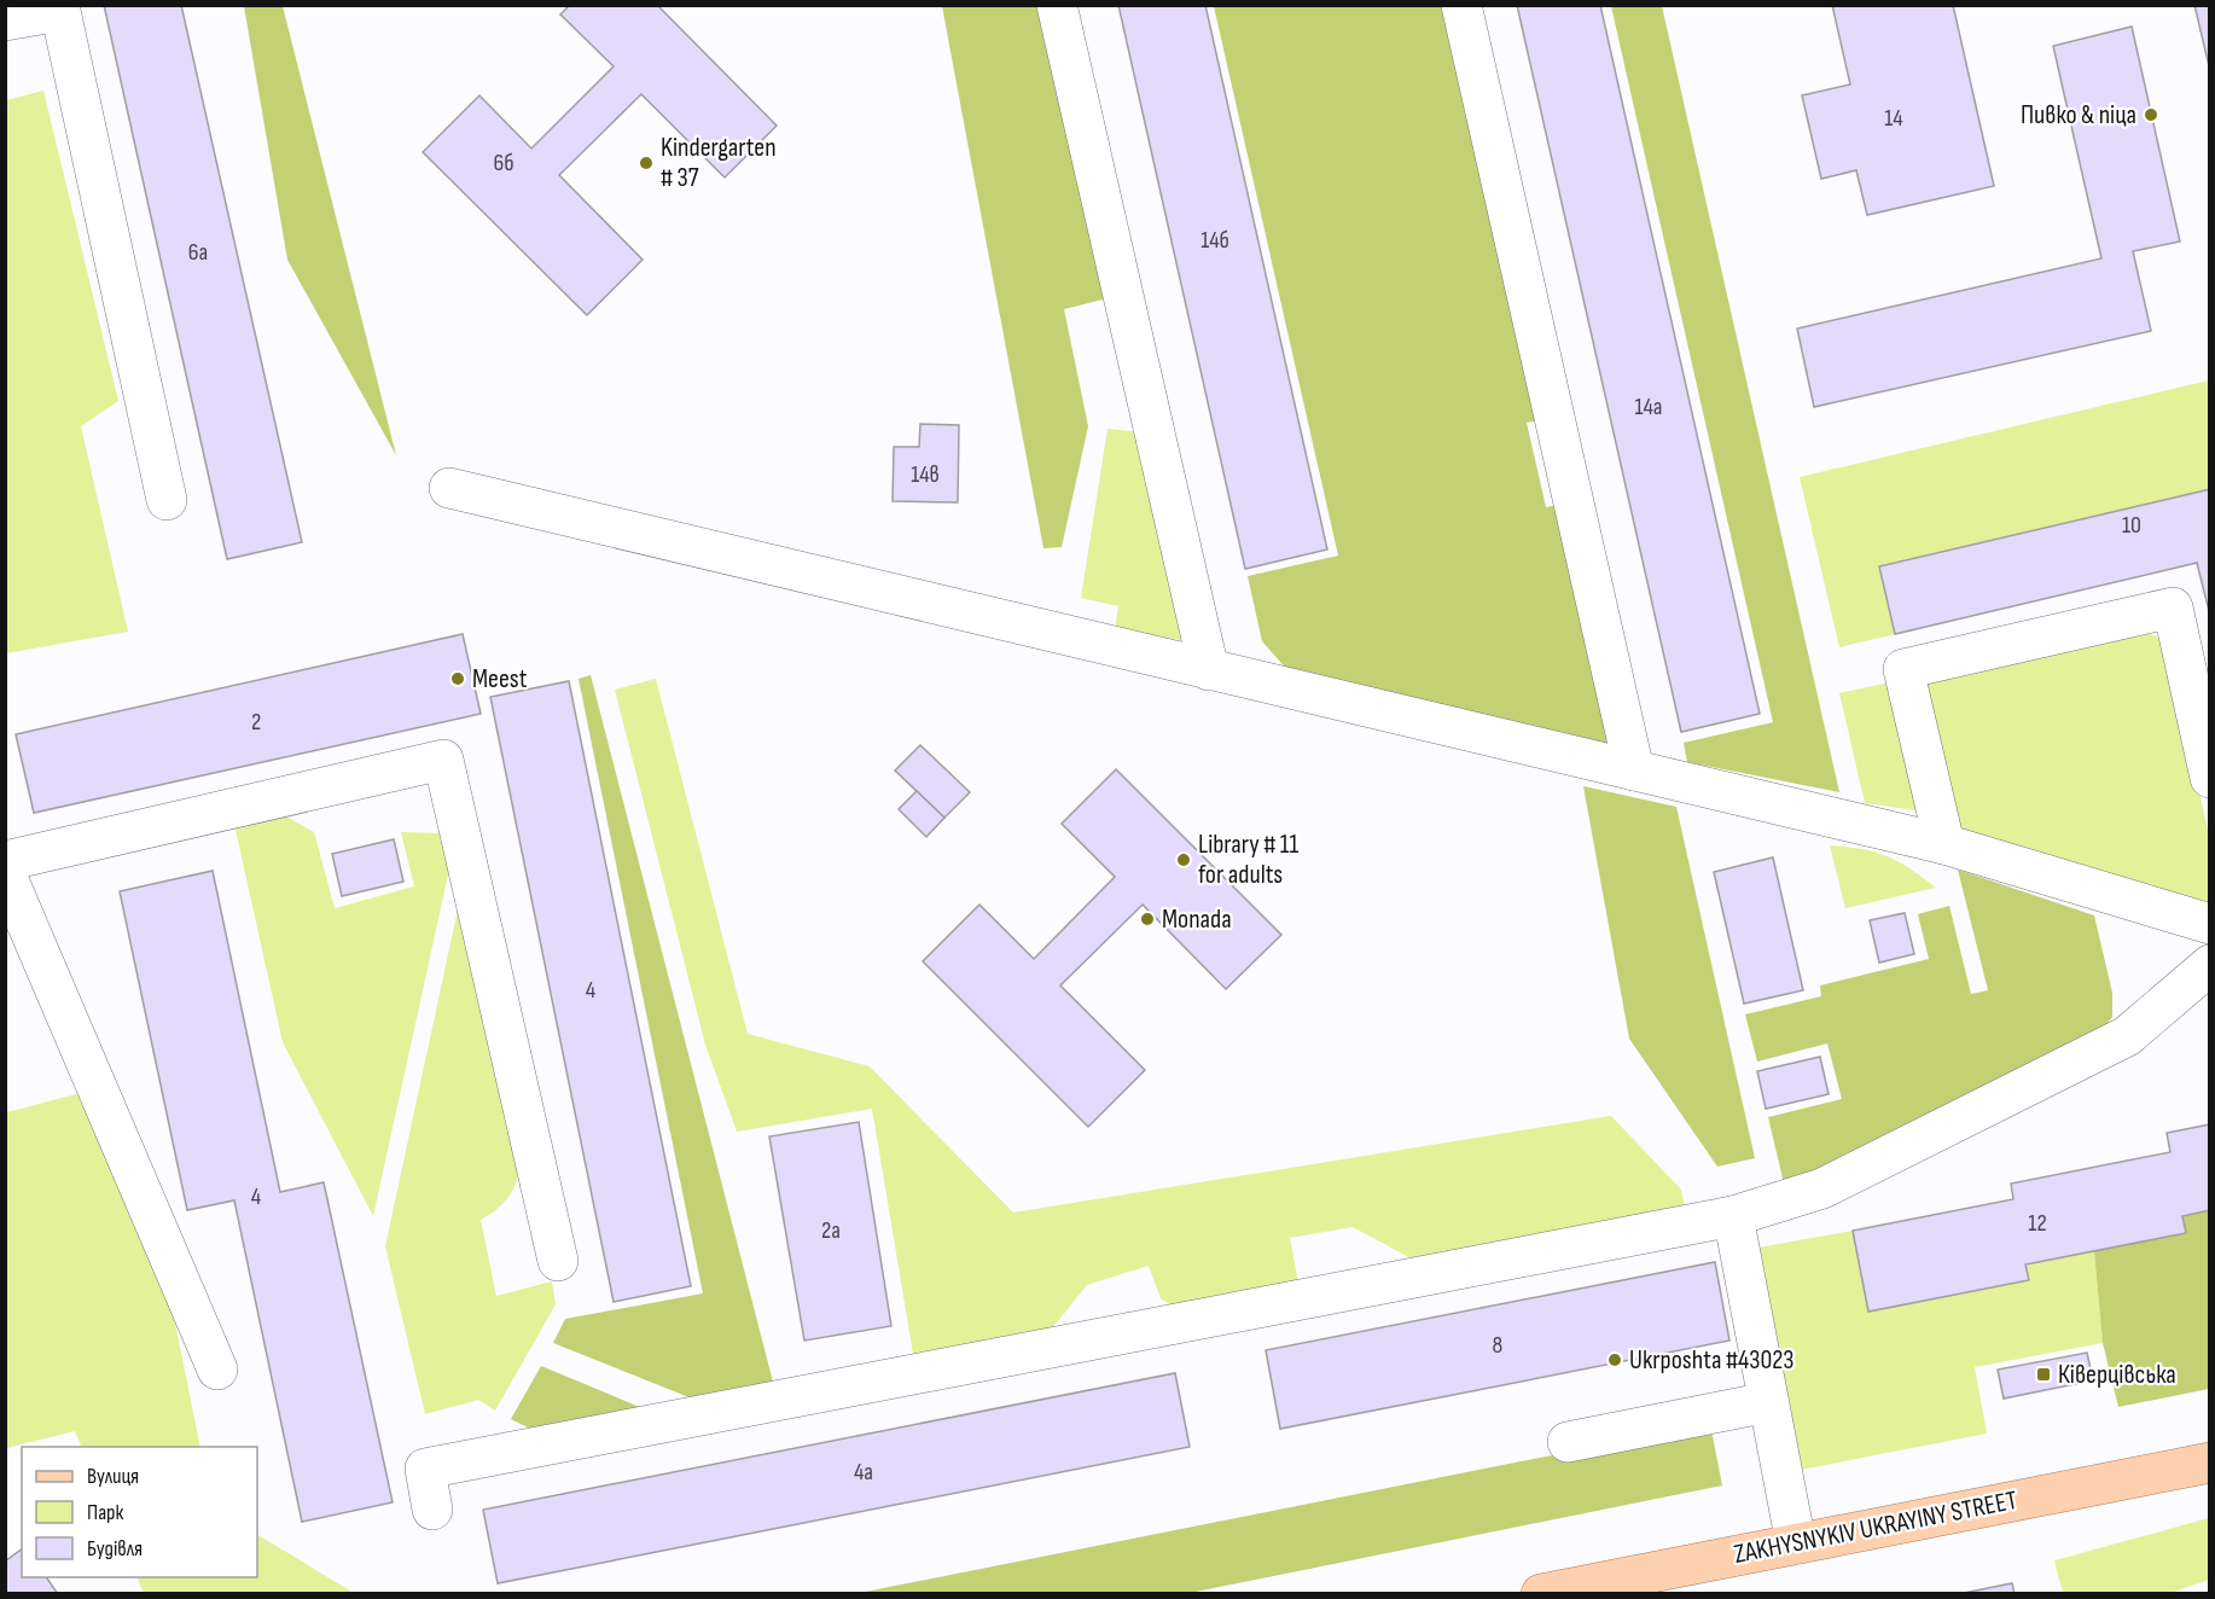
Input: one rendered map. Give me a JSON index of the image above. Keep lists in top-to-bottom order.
{
  "streets": {
    "main road": ["ZAKHYSNYKIV UKRAYINY STREET"]
  },
  "places": {
    "other": [
      "Пивко & піца",
      "Kindergarten # 37",
      "Meest",
      "Library # 11 for adults",
      "Monada",
      "Ukrposhta #43023"
    ],
    "transit": ["Ківерцівська"]
  },
  "house_numbers": [
    "14",
    "6б",
    "14б",
    "6а",
    "14а",
    "14в",
    "10",
    "2",
    "4",
    "4",
    "12",
    "2а",
    "8",
    "4а"
  ],
  "legend": ["Вулиця", "Парк", "Будівля"]
}
